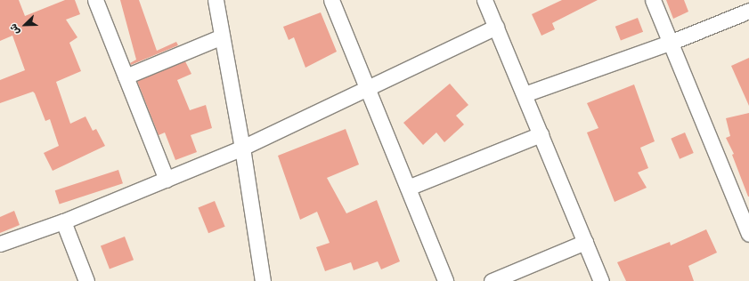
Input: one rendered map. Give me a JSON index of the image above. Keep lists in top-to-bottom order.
{
  "north": "bottom left"
}
